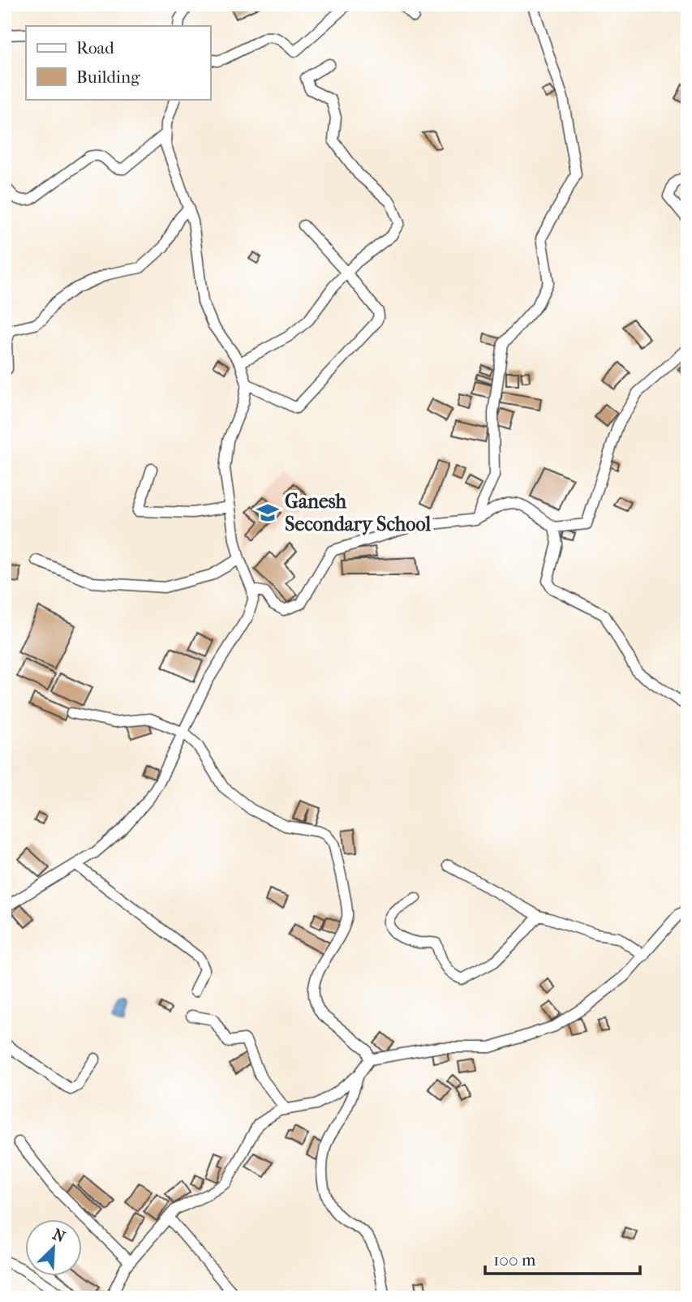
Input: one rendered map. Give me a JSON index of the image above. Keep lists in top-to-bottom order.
{
  "places": {
    "school or university": ["Ganesh Secondary School"]
  },
  "legend": ["Road", "Building"],
  "scale_bar": "100 m",
  "north": "top right"
}
